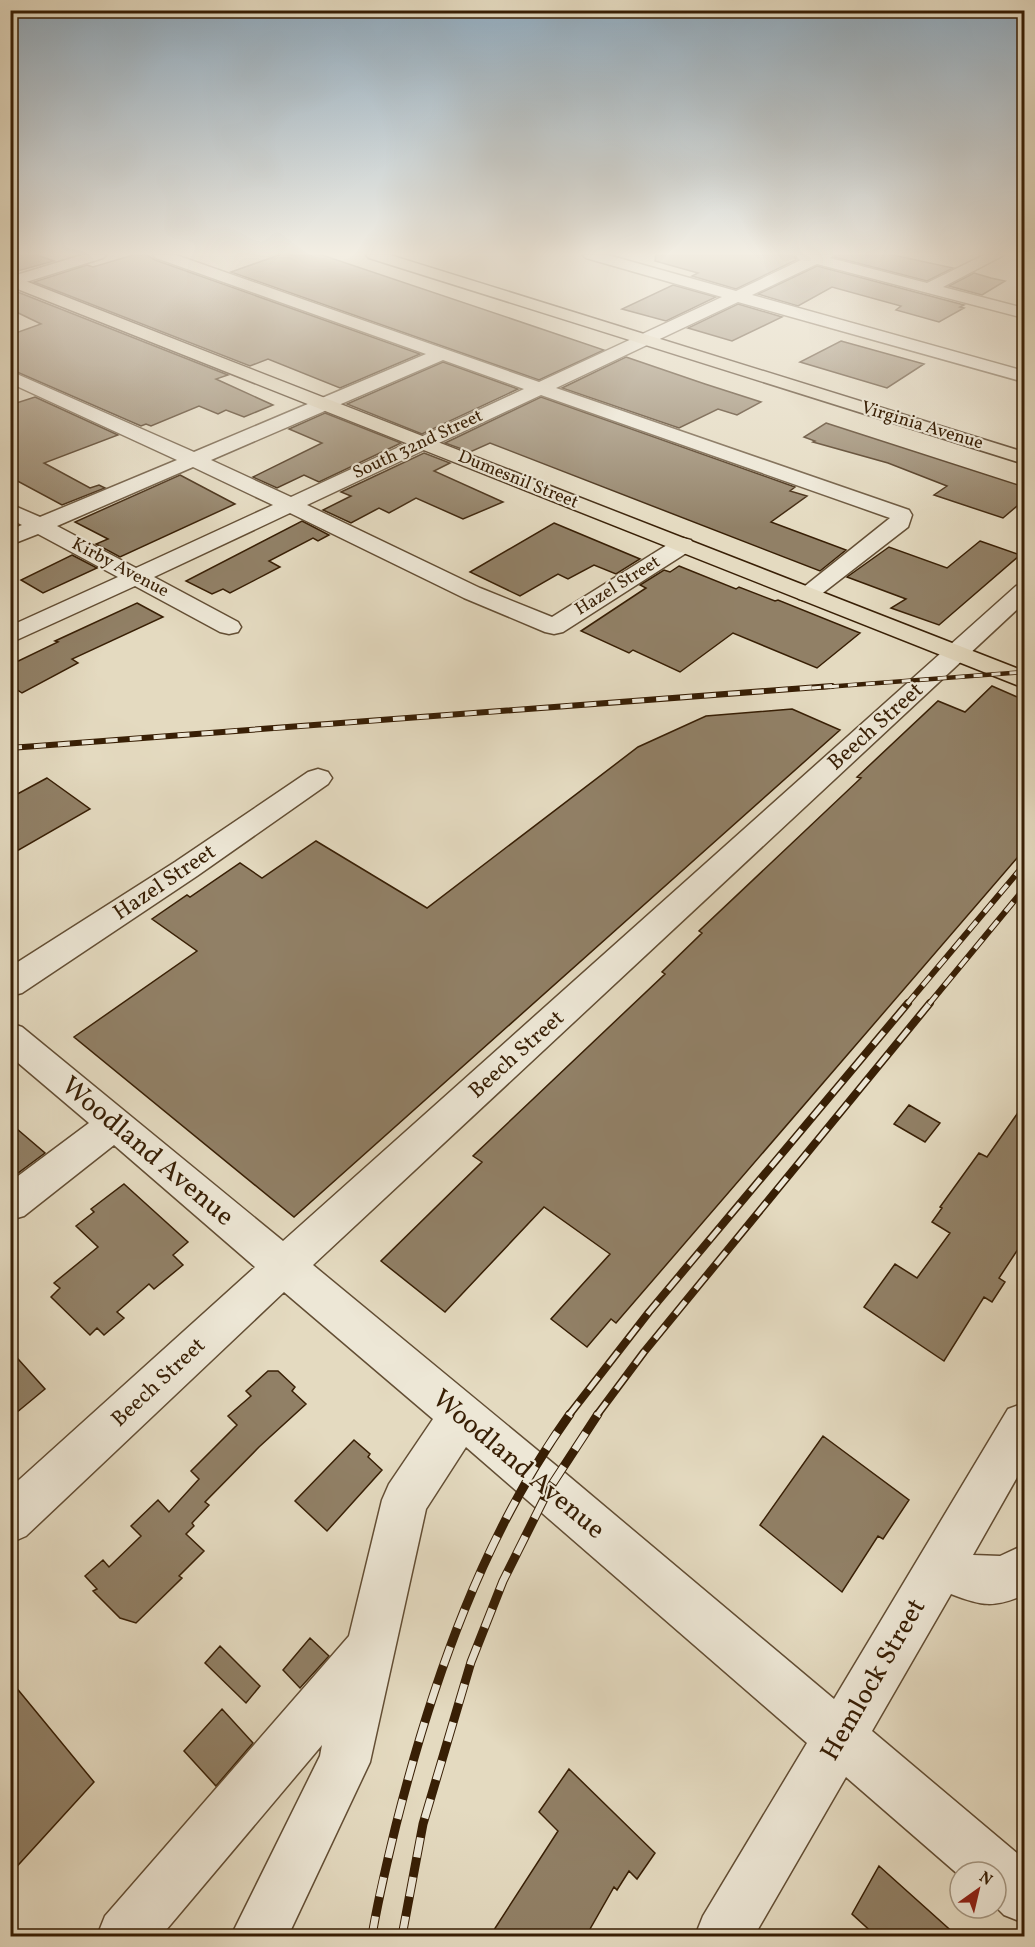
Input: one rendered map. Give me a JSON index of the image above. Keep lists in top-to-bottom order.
{
  "streets": {
    "main road": ["Virginia Avenue", "Dumesnil Street"],
    "street": [
      "South 32nd Street",
      "Kirby Avenue",
      "Hazel Street",
      "Beech Street",
      "Woodland Avenue",
      "Hemlock Street"
    ]
  },
  "crossings": [
    ["South 32nd Street", "Dumesnil Street"],
    ["South 32nd Street", "Kirby Avenue"],
    ["South 32nd Street", "Hazel Street"],
    ["Dumesnil Street", "Hazel Street"],
    ["Dumesnil Street", "Beech Street"],
    ["Beech Street", "Woodland Avenue"],
    ["Woodland Avenue", "Hemlock Street"]
  ],
  "north": "top right"
}
